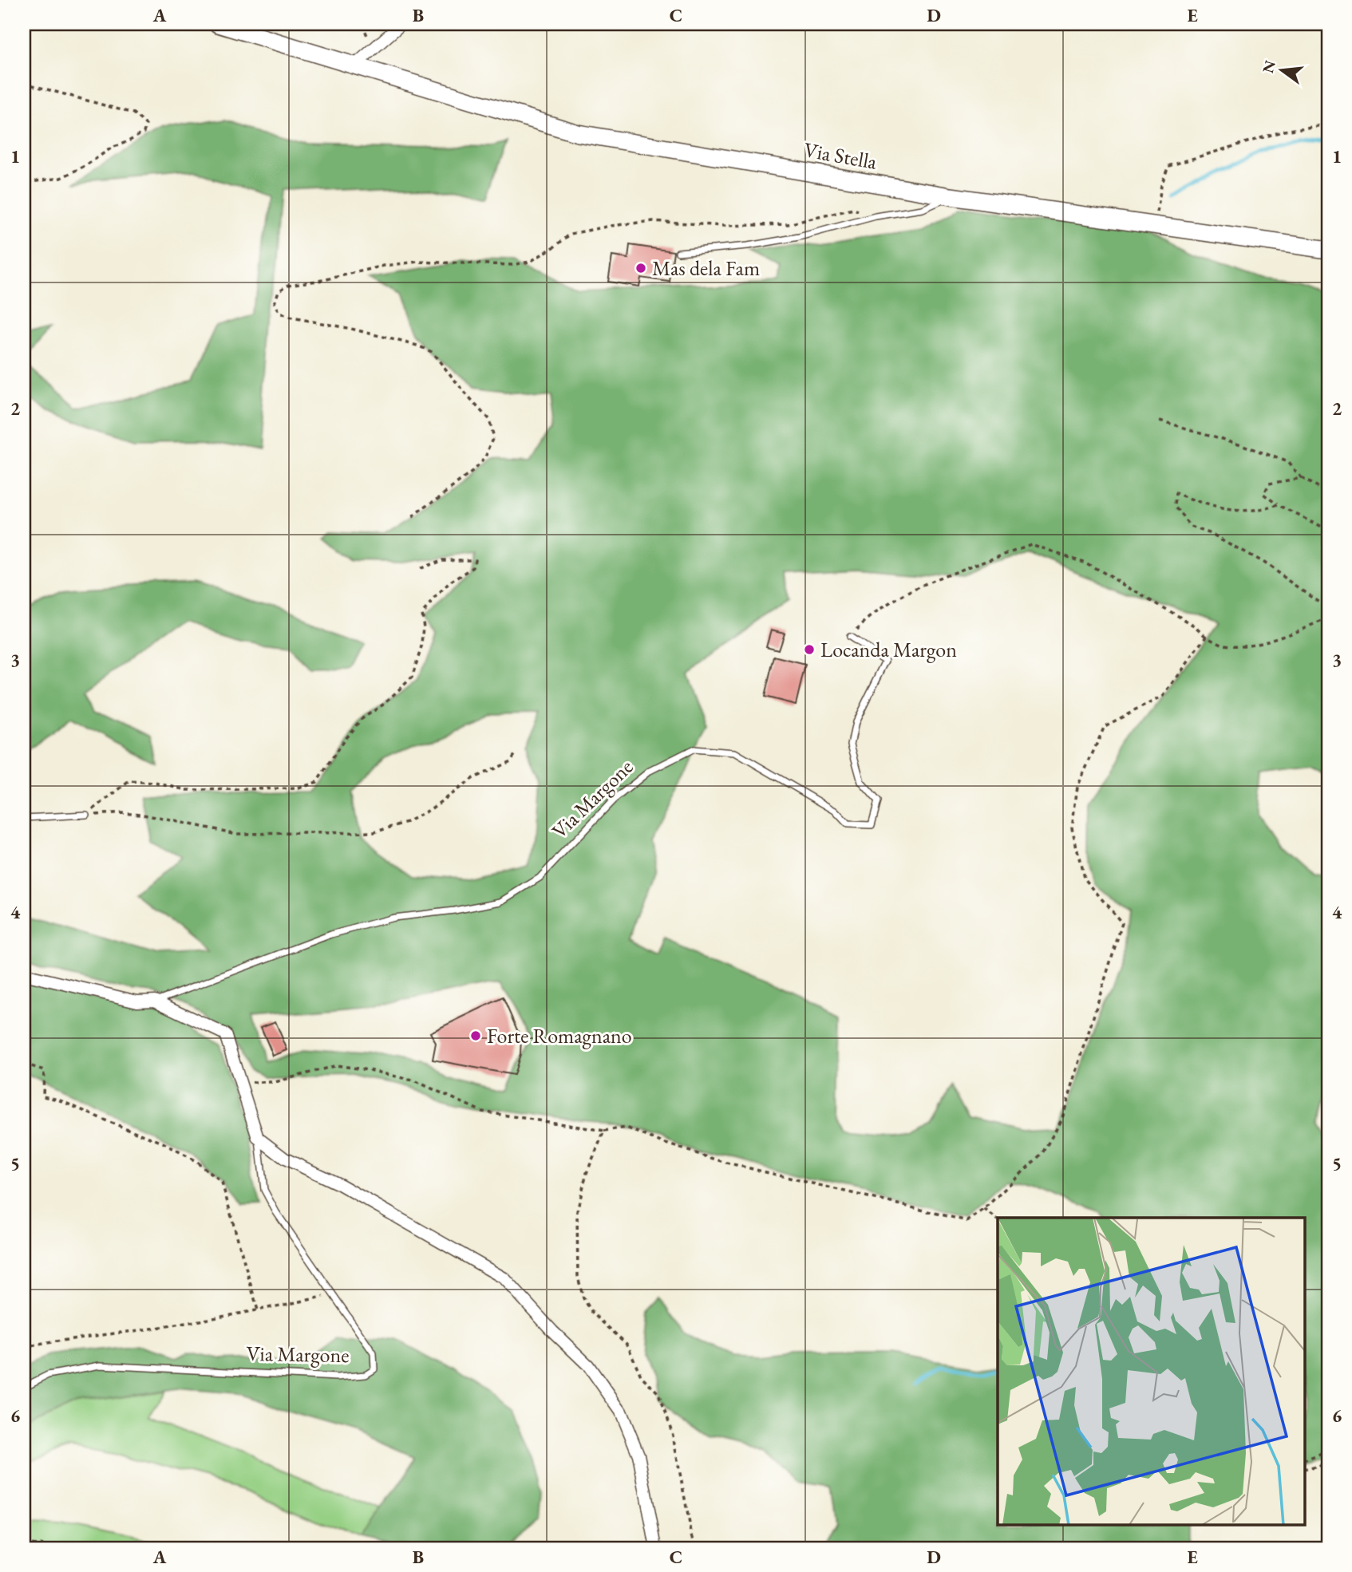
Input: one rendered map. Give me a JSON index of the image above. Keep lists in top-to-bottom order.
{
  "streets": {
    "main road": ["Via Stella"],
    "street": ["Via Margone"]
  },
  "places": ["Mas dela Fam", "Locanda Margon", "Forte Romagnano"],
  "north": "left",
  "grid": {
    "columns": [
      "A",
      "B",
      "C",
      "D",
      "E"
    ],
    "rows": [
      "1",
      "2",
      "3",
      "4",
      "5",
      "6"
    ]
  }
}
